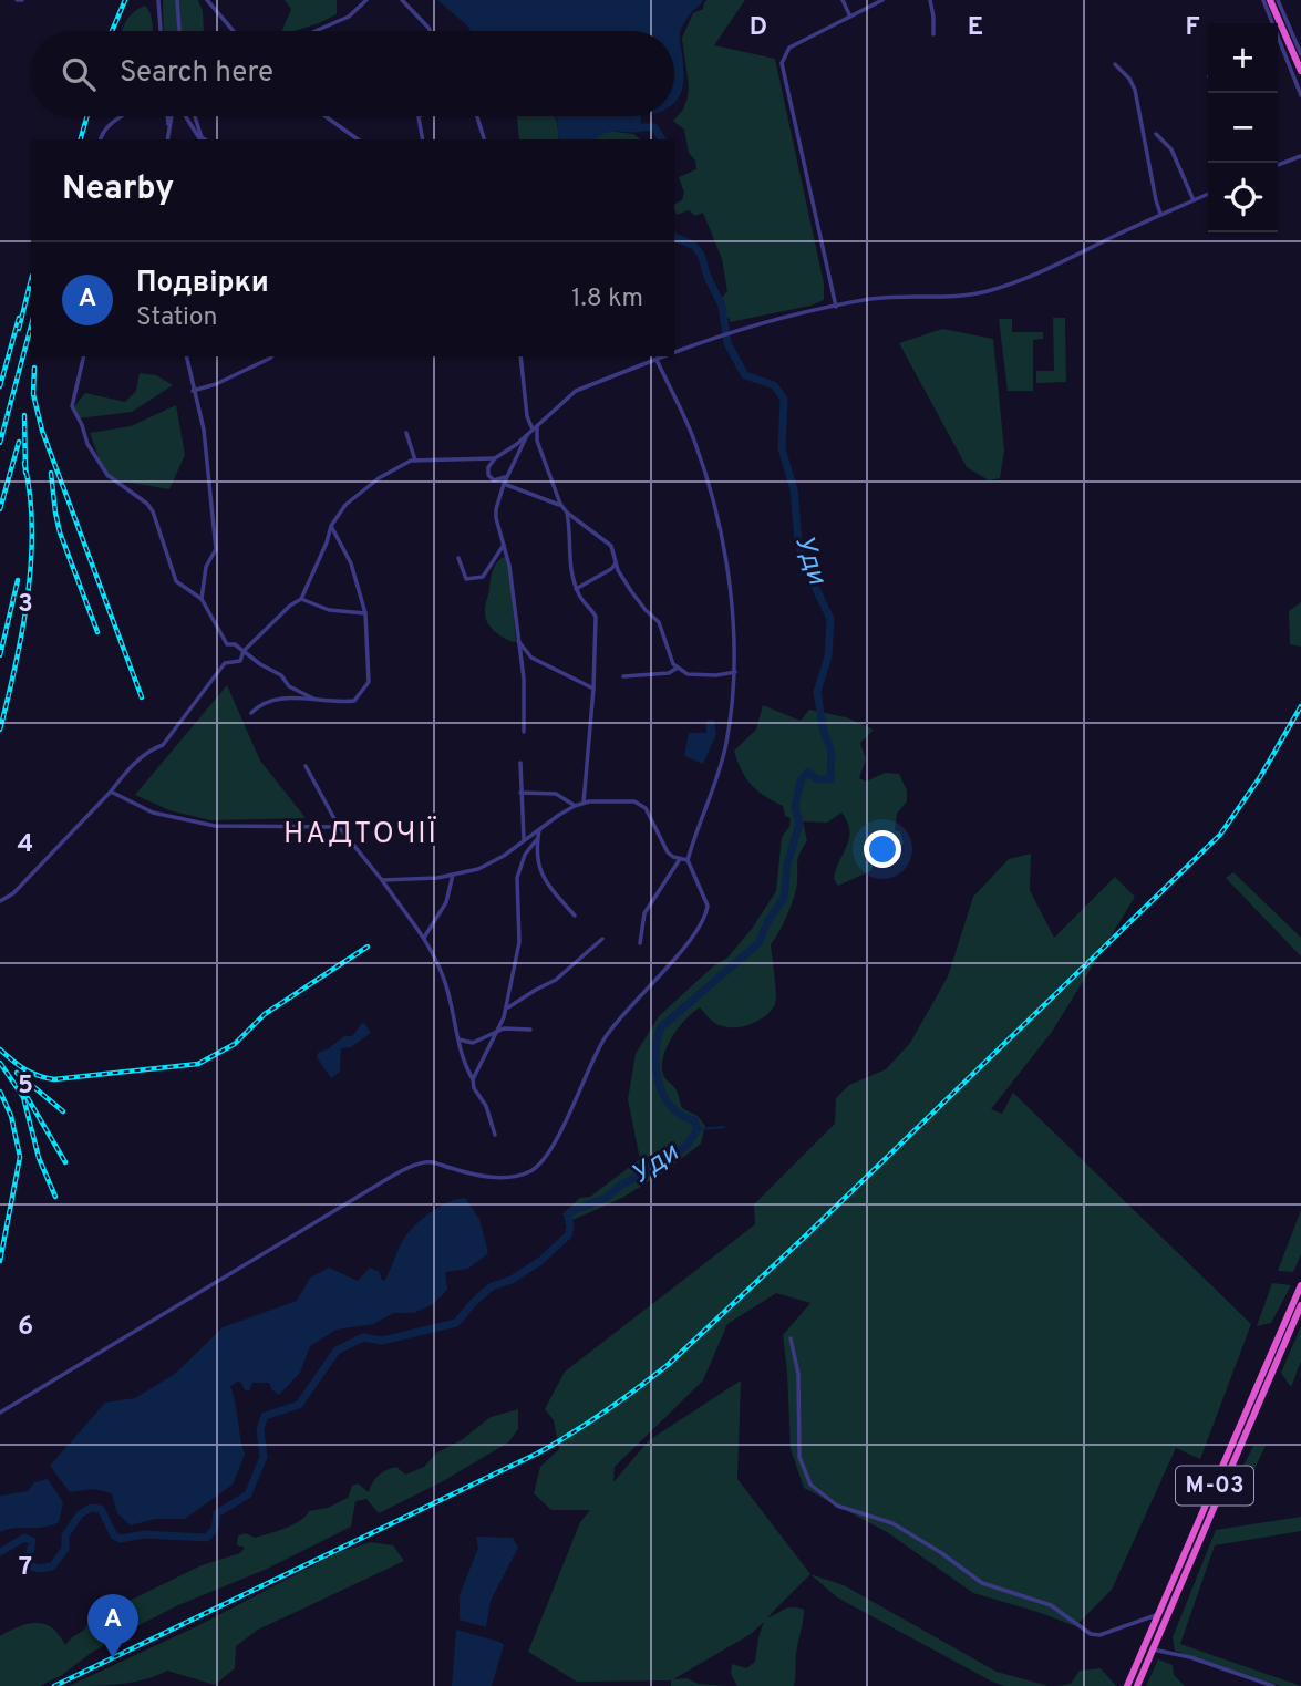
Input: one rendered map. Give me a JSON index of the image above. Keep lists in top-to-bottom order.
{
  "streets": {
    "highway": ["М-03"]
  },
  "districts": ["НАДТОЧІЇ"],
  "water": ["Уди"],
  "page": {
    "map_buttons": ["+", "−"],
    "search": "Search here",
    "heading": "Nearby",
    "list": [
      {
        "mark": "A",
        "name": "Подвірки",
        "note": "Station",
        "value": "1.8 km"
      }
    ],
    "pins": "A"
  },
  "grid": {
    "columns": ["D", "E", "F"],
    "rows": [
      "3",
      "4",
      "5",
      "6",
      "7"
    ]
  }
}
